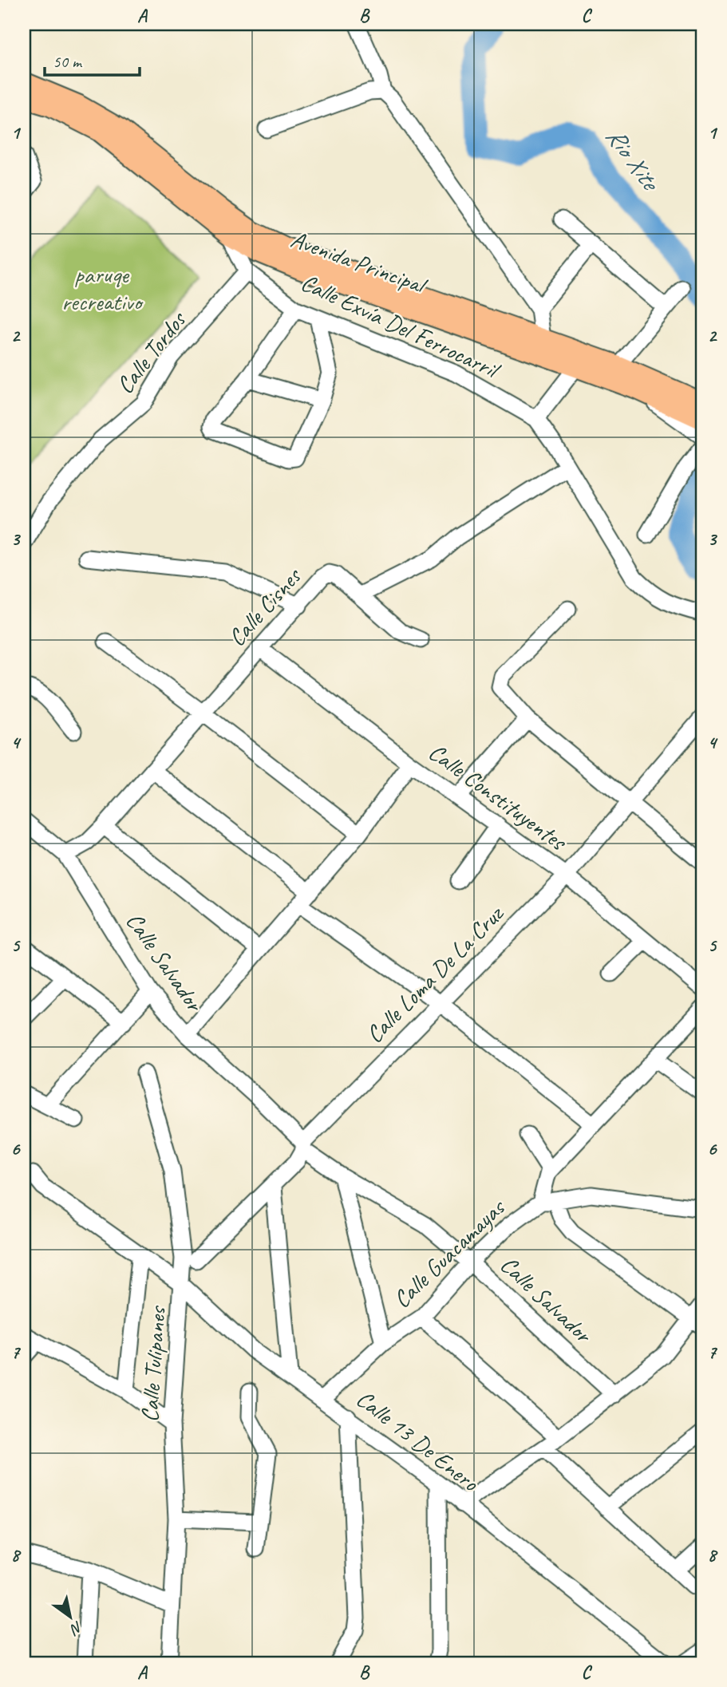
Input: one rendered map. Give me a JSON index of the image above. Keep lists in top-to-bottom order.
{
  "streets": {
    "main road": ["Avenida Principal"],
    "street": [
      "Calle Exvía Del Ferrocarril",
      "Calle Tordos",
      "Calle Cisnes",
      "Calle Constituyentes",
      "Calle Salvador",
      "Calle Loma De La Cruz",
      "Calle Guacamayas",
      "Calle Tulipanes",
      "Calle 13 De Enero"
    ]
  },
  "crossings": [
    ["Calle Exvía Del Ferrocarril", "Calle Tordos"],
    ["Calle Cisnes", "Calle Constituyentes"],
    ["Calle Cisnes", "Calle Salvador"],
    ["Calle Constituyentes", "Calle Loma De La Cruz"],
    ["Calle Salvador", "Calle Loma De La Cruz"],
    ["Calle Salvador", "Calle Guacamayas"],
    ["Calle Guacamayas", "Calle 13 De Enero"],
    ["Calle Tulipanes", "Calle 13 De Enero"]
  ],
  "water": ["Rio Xite"],
  "parks": ["paruqe recreativo"],
  "scale_bar": "50 m",
  "north": "bottom right",
  "grid": {
    "columns": ["A", "B", "C"],
    "rows": [
      "1",
      "2",
      "3",
      "4",
      "5",
      "6",
      "7",
      "8"
    ]
  }
}
